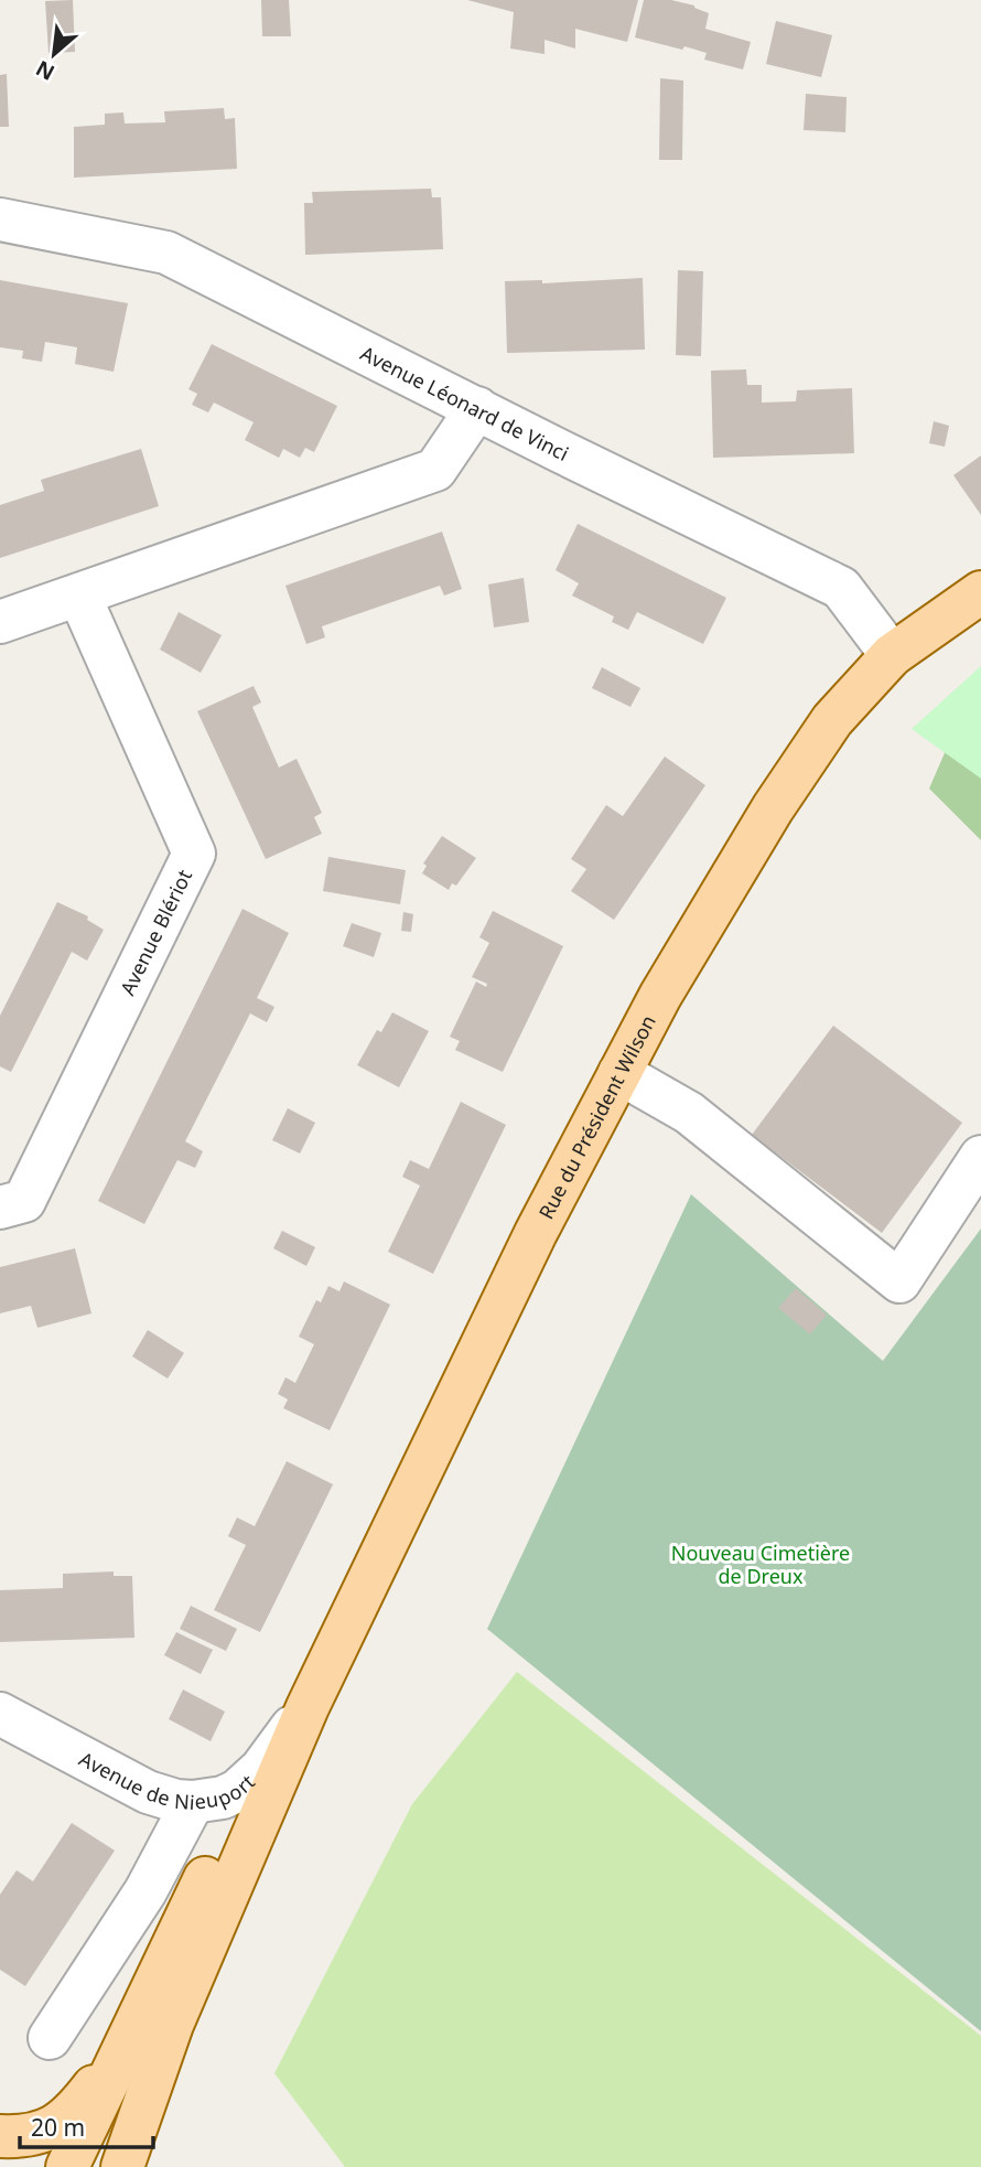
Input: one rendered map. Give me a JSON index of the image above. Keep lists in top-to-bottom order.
{
  "streets": {
    "main road": ["Rue du Président Wilson"],
    "street": ["Avenue Léonard de Vinci", "Avenue Blériot", "Avenue de Nieuport"]
  },
  "crossings": [
    ["Avenue Léonard de Vinci", "Rue du Président Wilson"],
    ["Rue du Président Wilson", "Avenue de Nieuport"]
  ],
  "parks": ["Nouveau Cimetière de Dreux"],
  "scale_bar": "20 m",
  "north": "bottom left"
}
